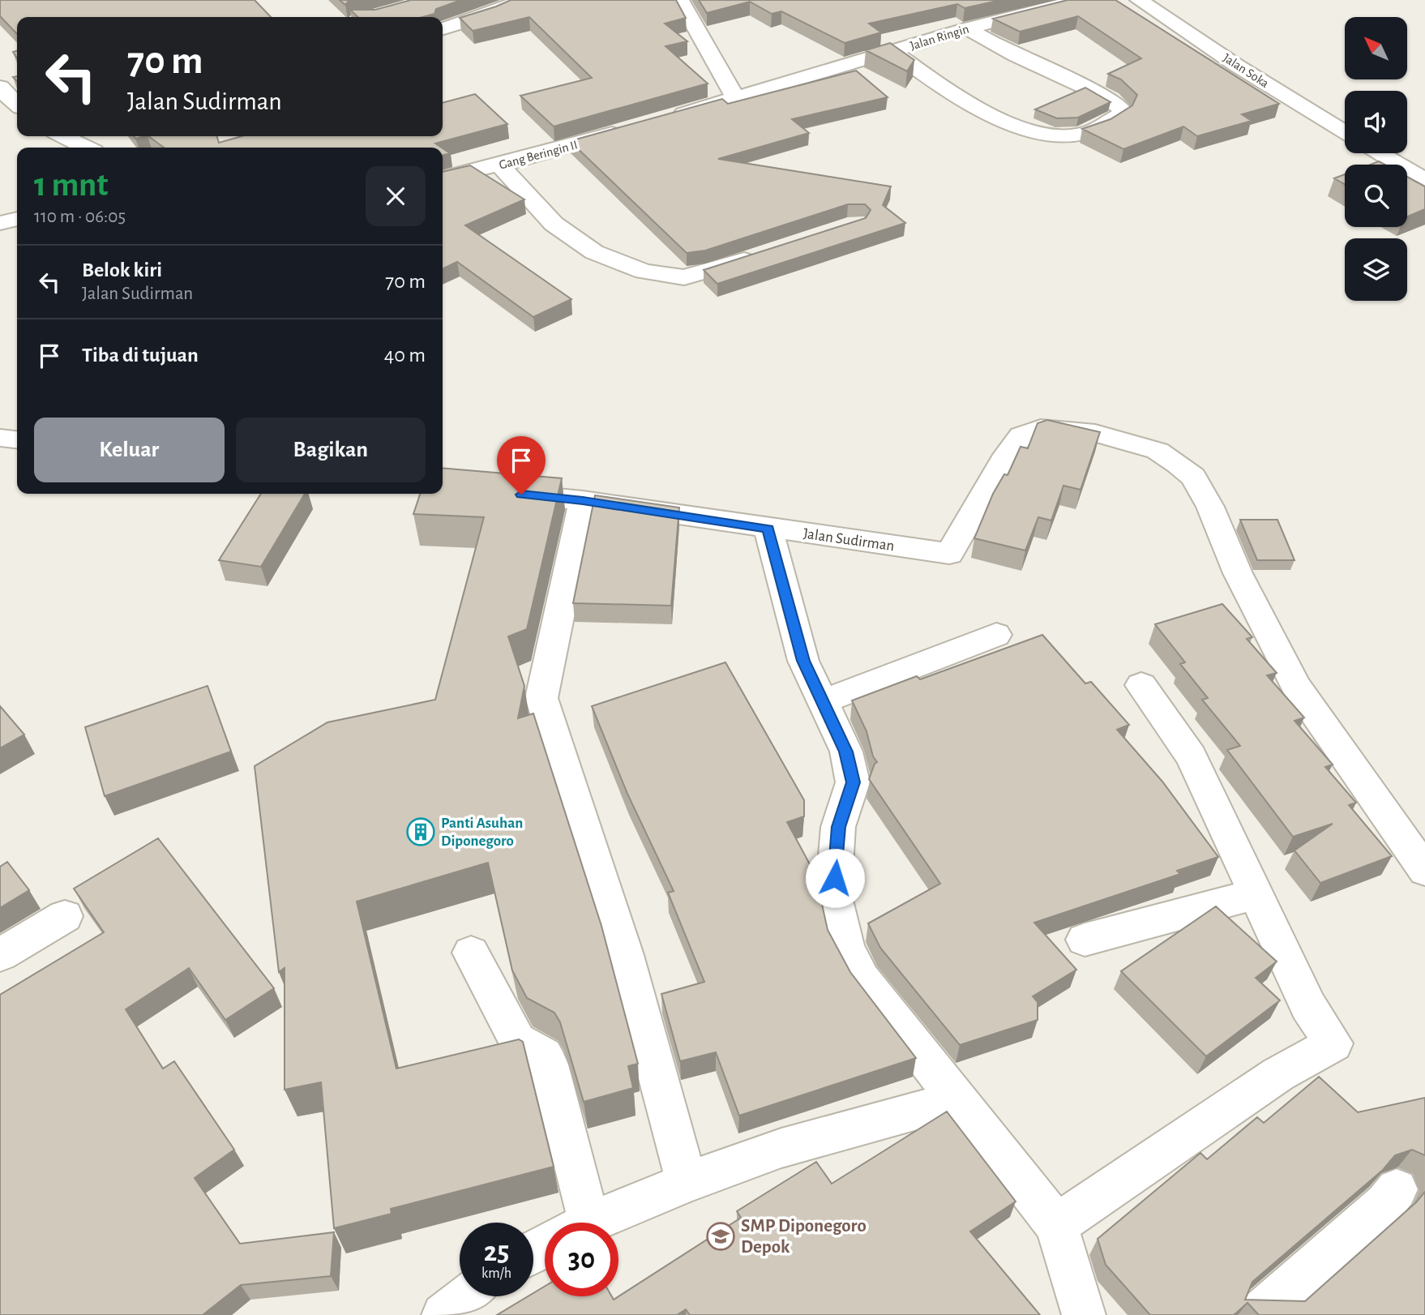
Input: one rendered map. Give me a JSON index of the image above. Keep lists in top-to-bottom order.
{
  "streets": {
    "street": [
      "Jalan Ringin",
      "Jalan Soka",
      "Gang Beringin II",
      "Jalan Sudirman"
    ]
  },
  "places": {
    "building": ["Panti Asuhan Diponegoro"],
    "school or university": ["SMP Diponegoro Depok"]
  },
  "north": "top left",
  "page": {
    "turn": ["70 m", "Jalan Sudirman"],
    "heading": ["1 mnt", "110 m · 06:05"],
    "list": [
      {
        "name": "Belok kiri",
        "note": "Jalan Sudirman",
        "value": "70 m"
      },
      {
        "name": "Tiba di tujuan",
        "value": "40 m"
      }
    ],
    "buttons": ["Keluar", "Bagikan"],
    "speed": "25 km/h",
    "limit": "30"
  }
}
